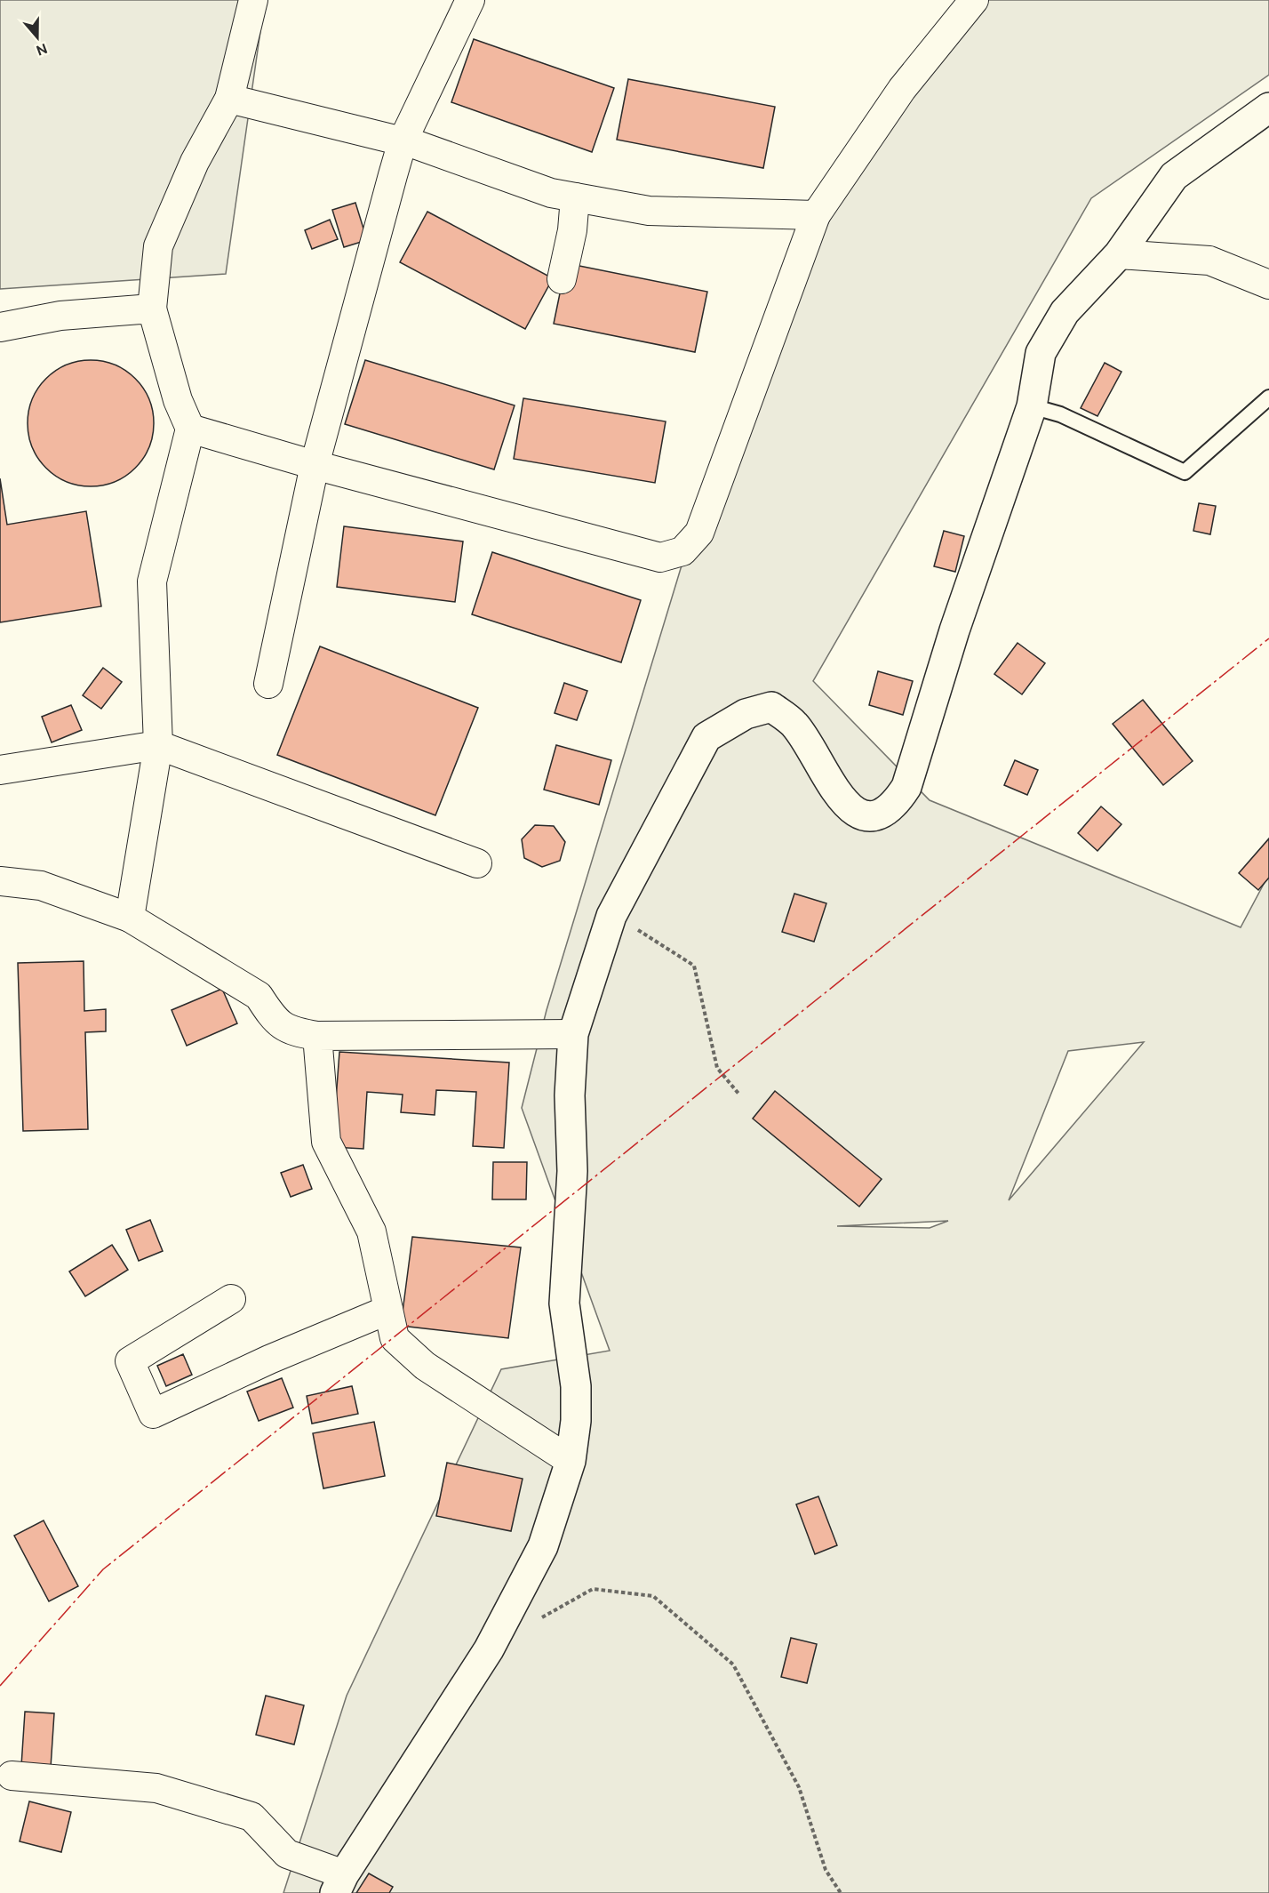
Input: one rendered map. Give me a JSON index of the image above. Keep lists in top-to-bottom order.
{
  "north": "bottom"
}
